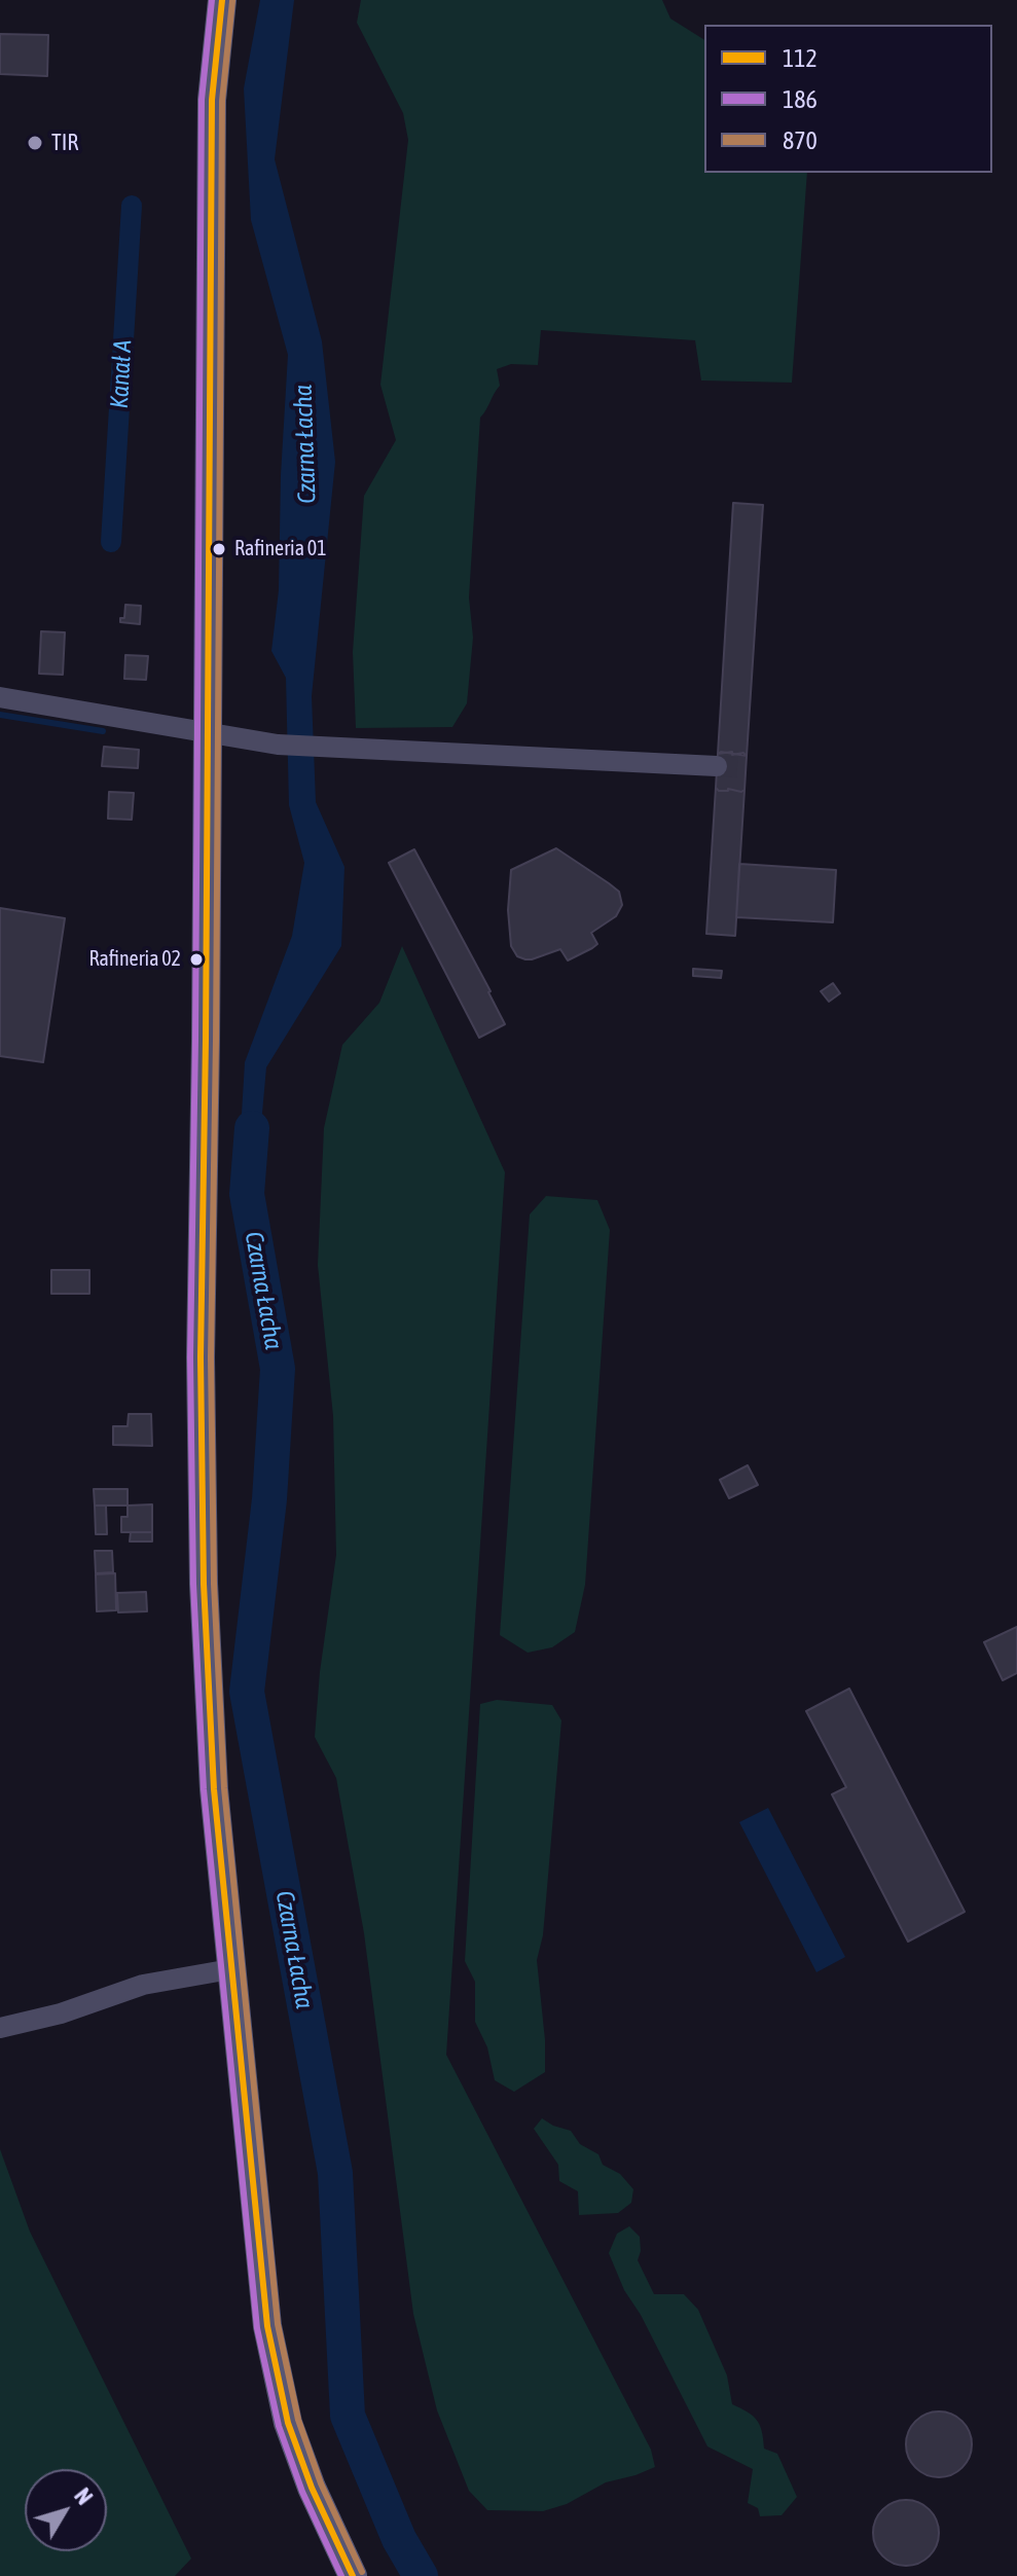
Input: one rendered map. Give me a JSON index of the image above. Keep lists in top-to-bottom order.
{
  "water": ["Kanał A", "Czarna Łacha"],
  "places": ["TIR", "Rafineria 01", "Rafineria 02"],
  "lines": ["transit line 112", "transit line 186", "transit line 870"],
  "legend": ["112", "186", "870"],
  "north": "top right"
}
